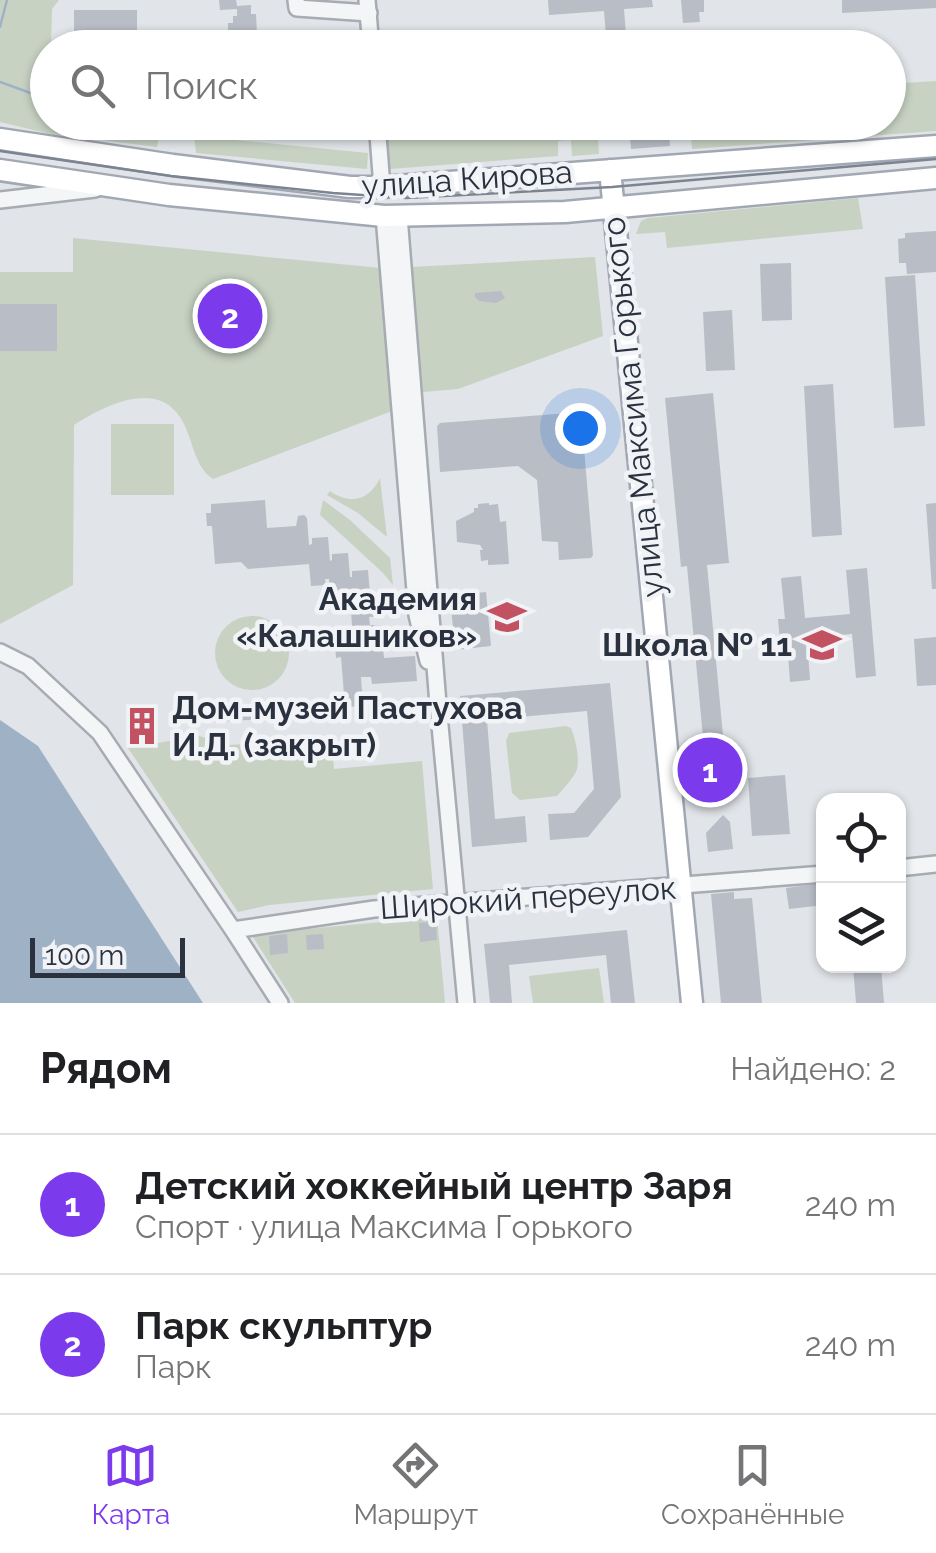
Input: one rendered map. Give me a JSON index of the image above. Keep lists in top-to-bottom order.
{
  "streets": {
    "main road": ["улица Кирова", "улица Максима Горького"],
    "street": ["Широкий переулок"]
  },
  "crossings": [
    ["улица Кирова", "улица Максима Горького"],
    ["улица Максима Горького", "Широкий переулок"]
  ],
  "places": {
    "school or university": ["Академия «Калашников»", "Школа № 11"],
    "building": ["Дом-музей Пастухова И.Д. (закрыт)"]
  },
  "scale_bar": "100 m",
  "page": {
    "search": "Поиск",
    "pins": ["2", "1"],
    "scale": "100 m",
    "heading": ["Рядом", "Найдено: 2"],
    "list": [
      {
        "mark": "1",
        "name": "Детский хоккейный центр Заря",
        "note": "Спорт · улица Максима Горького",
        "value": "240 m"
      },
      {
        "mark": "2",
        "name": "Парк скульптур",
        "note": "Парк",
        "value": "240 m"
      }
    ],
    "nav": ["Карта", "Маршрут", "Сохранённые"]
  }
}
